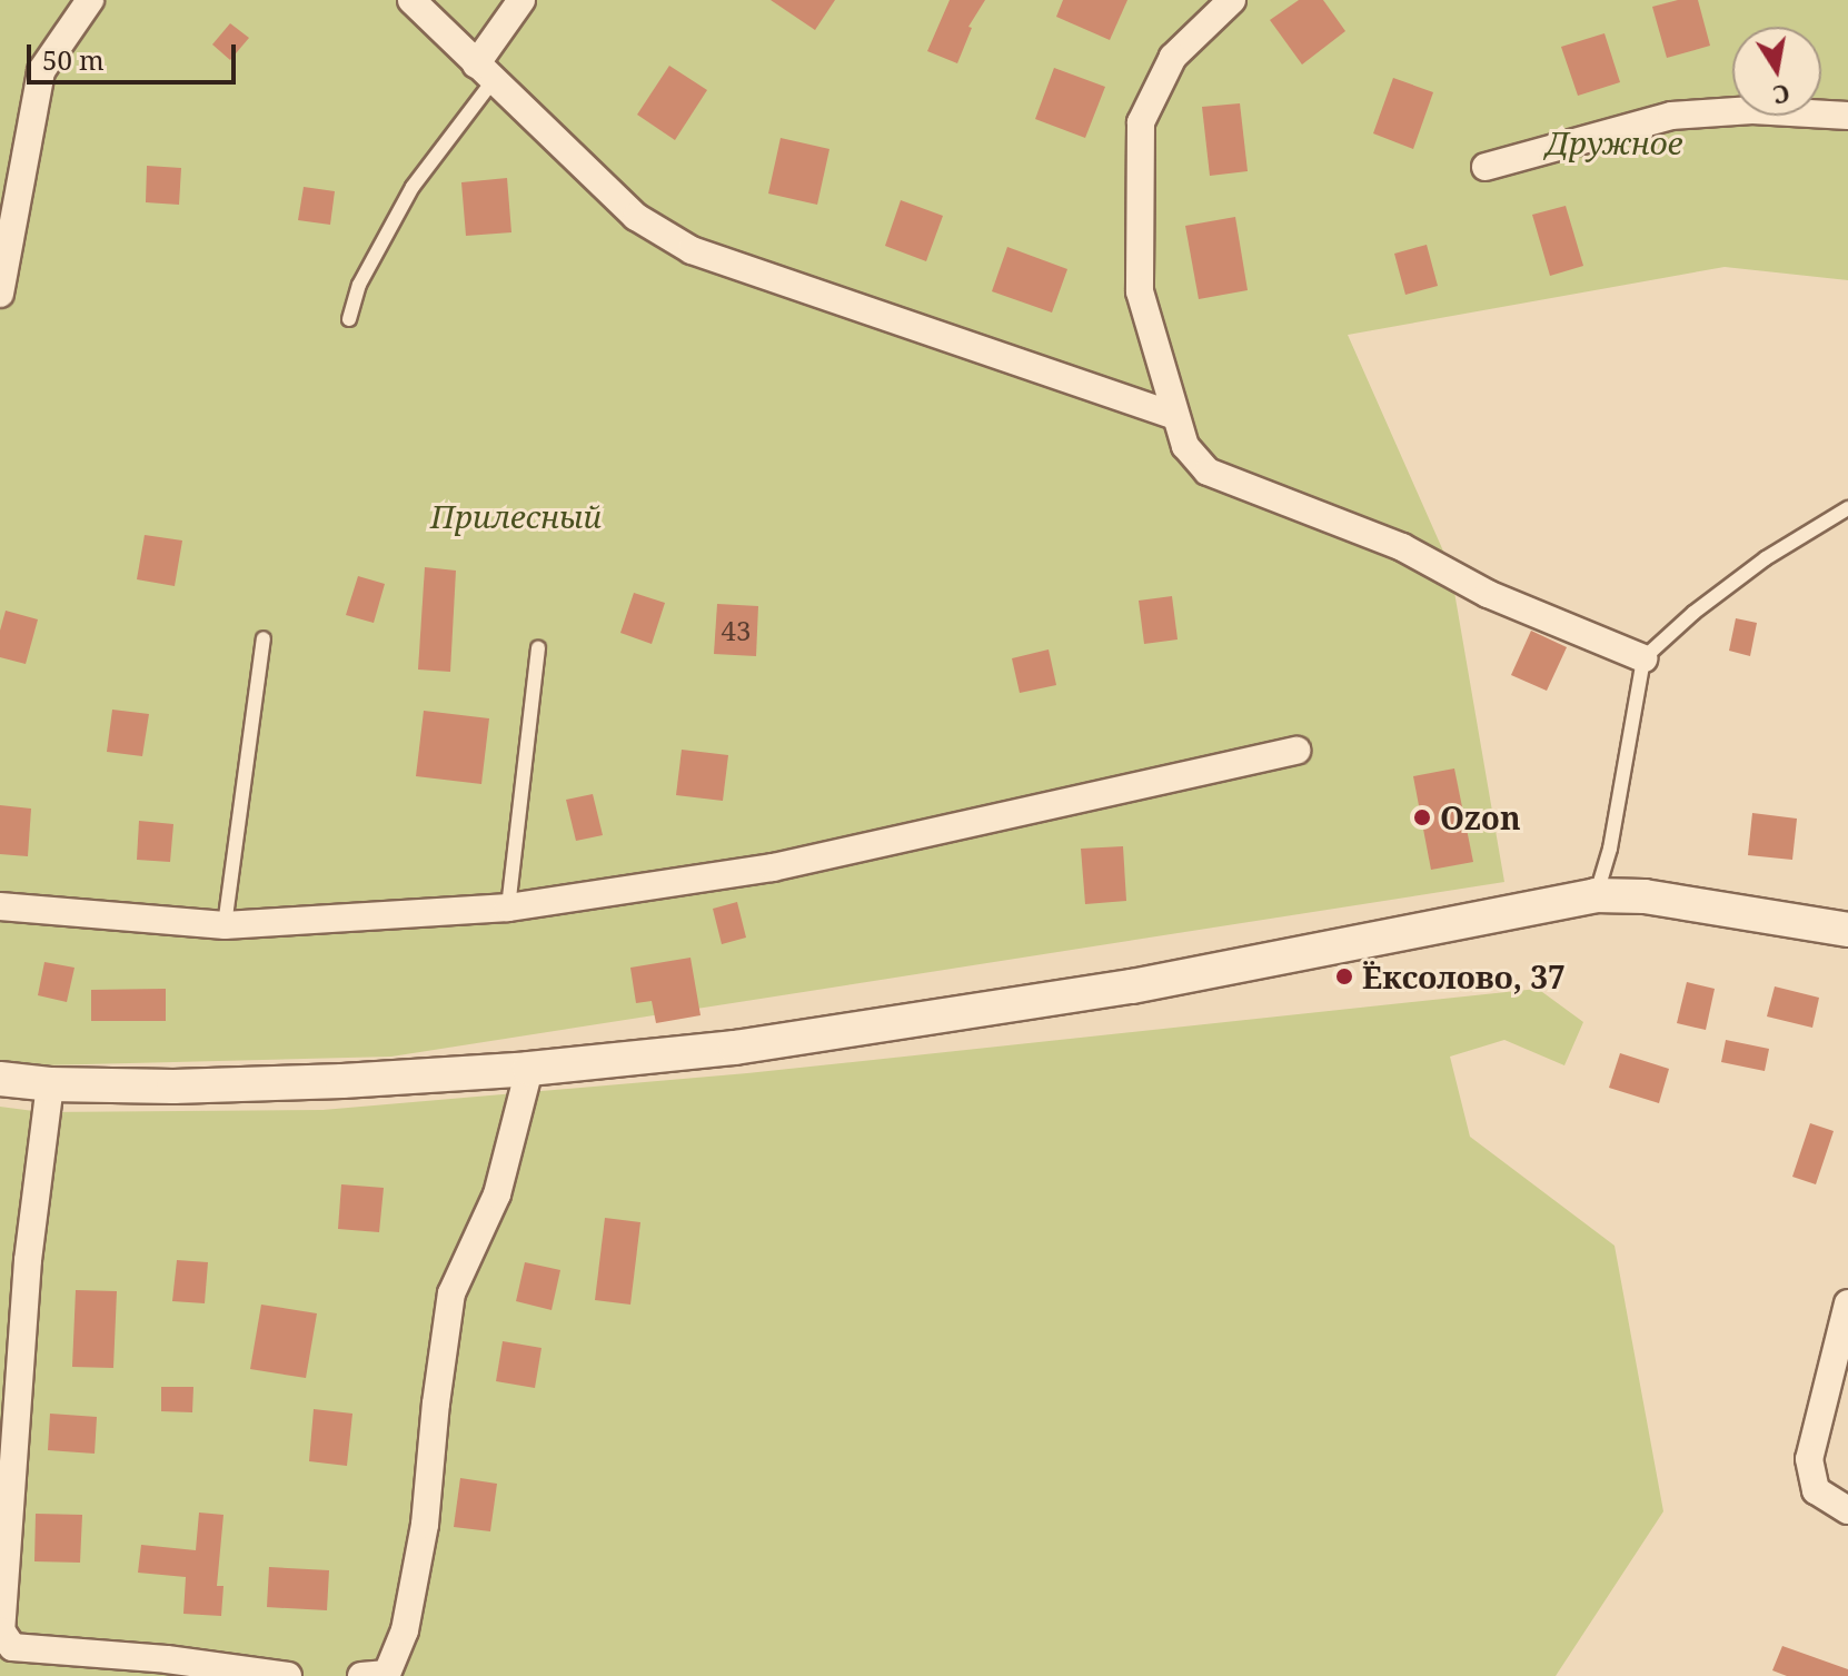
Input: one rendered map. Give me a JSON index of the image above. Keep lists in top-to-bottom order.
{
  "parks": ["Дружное", "Прилесный"],
  "places": ["Ozon", "Ёксолово, 37"],
  "house_numbers": ["43"],
  "scale_bar": "50 m",
  "north": "bottom"
}
